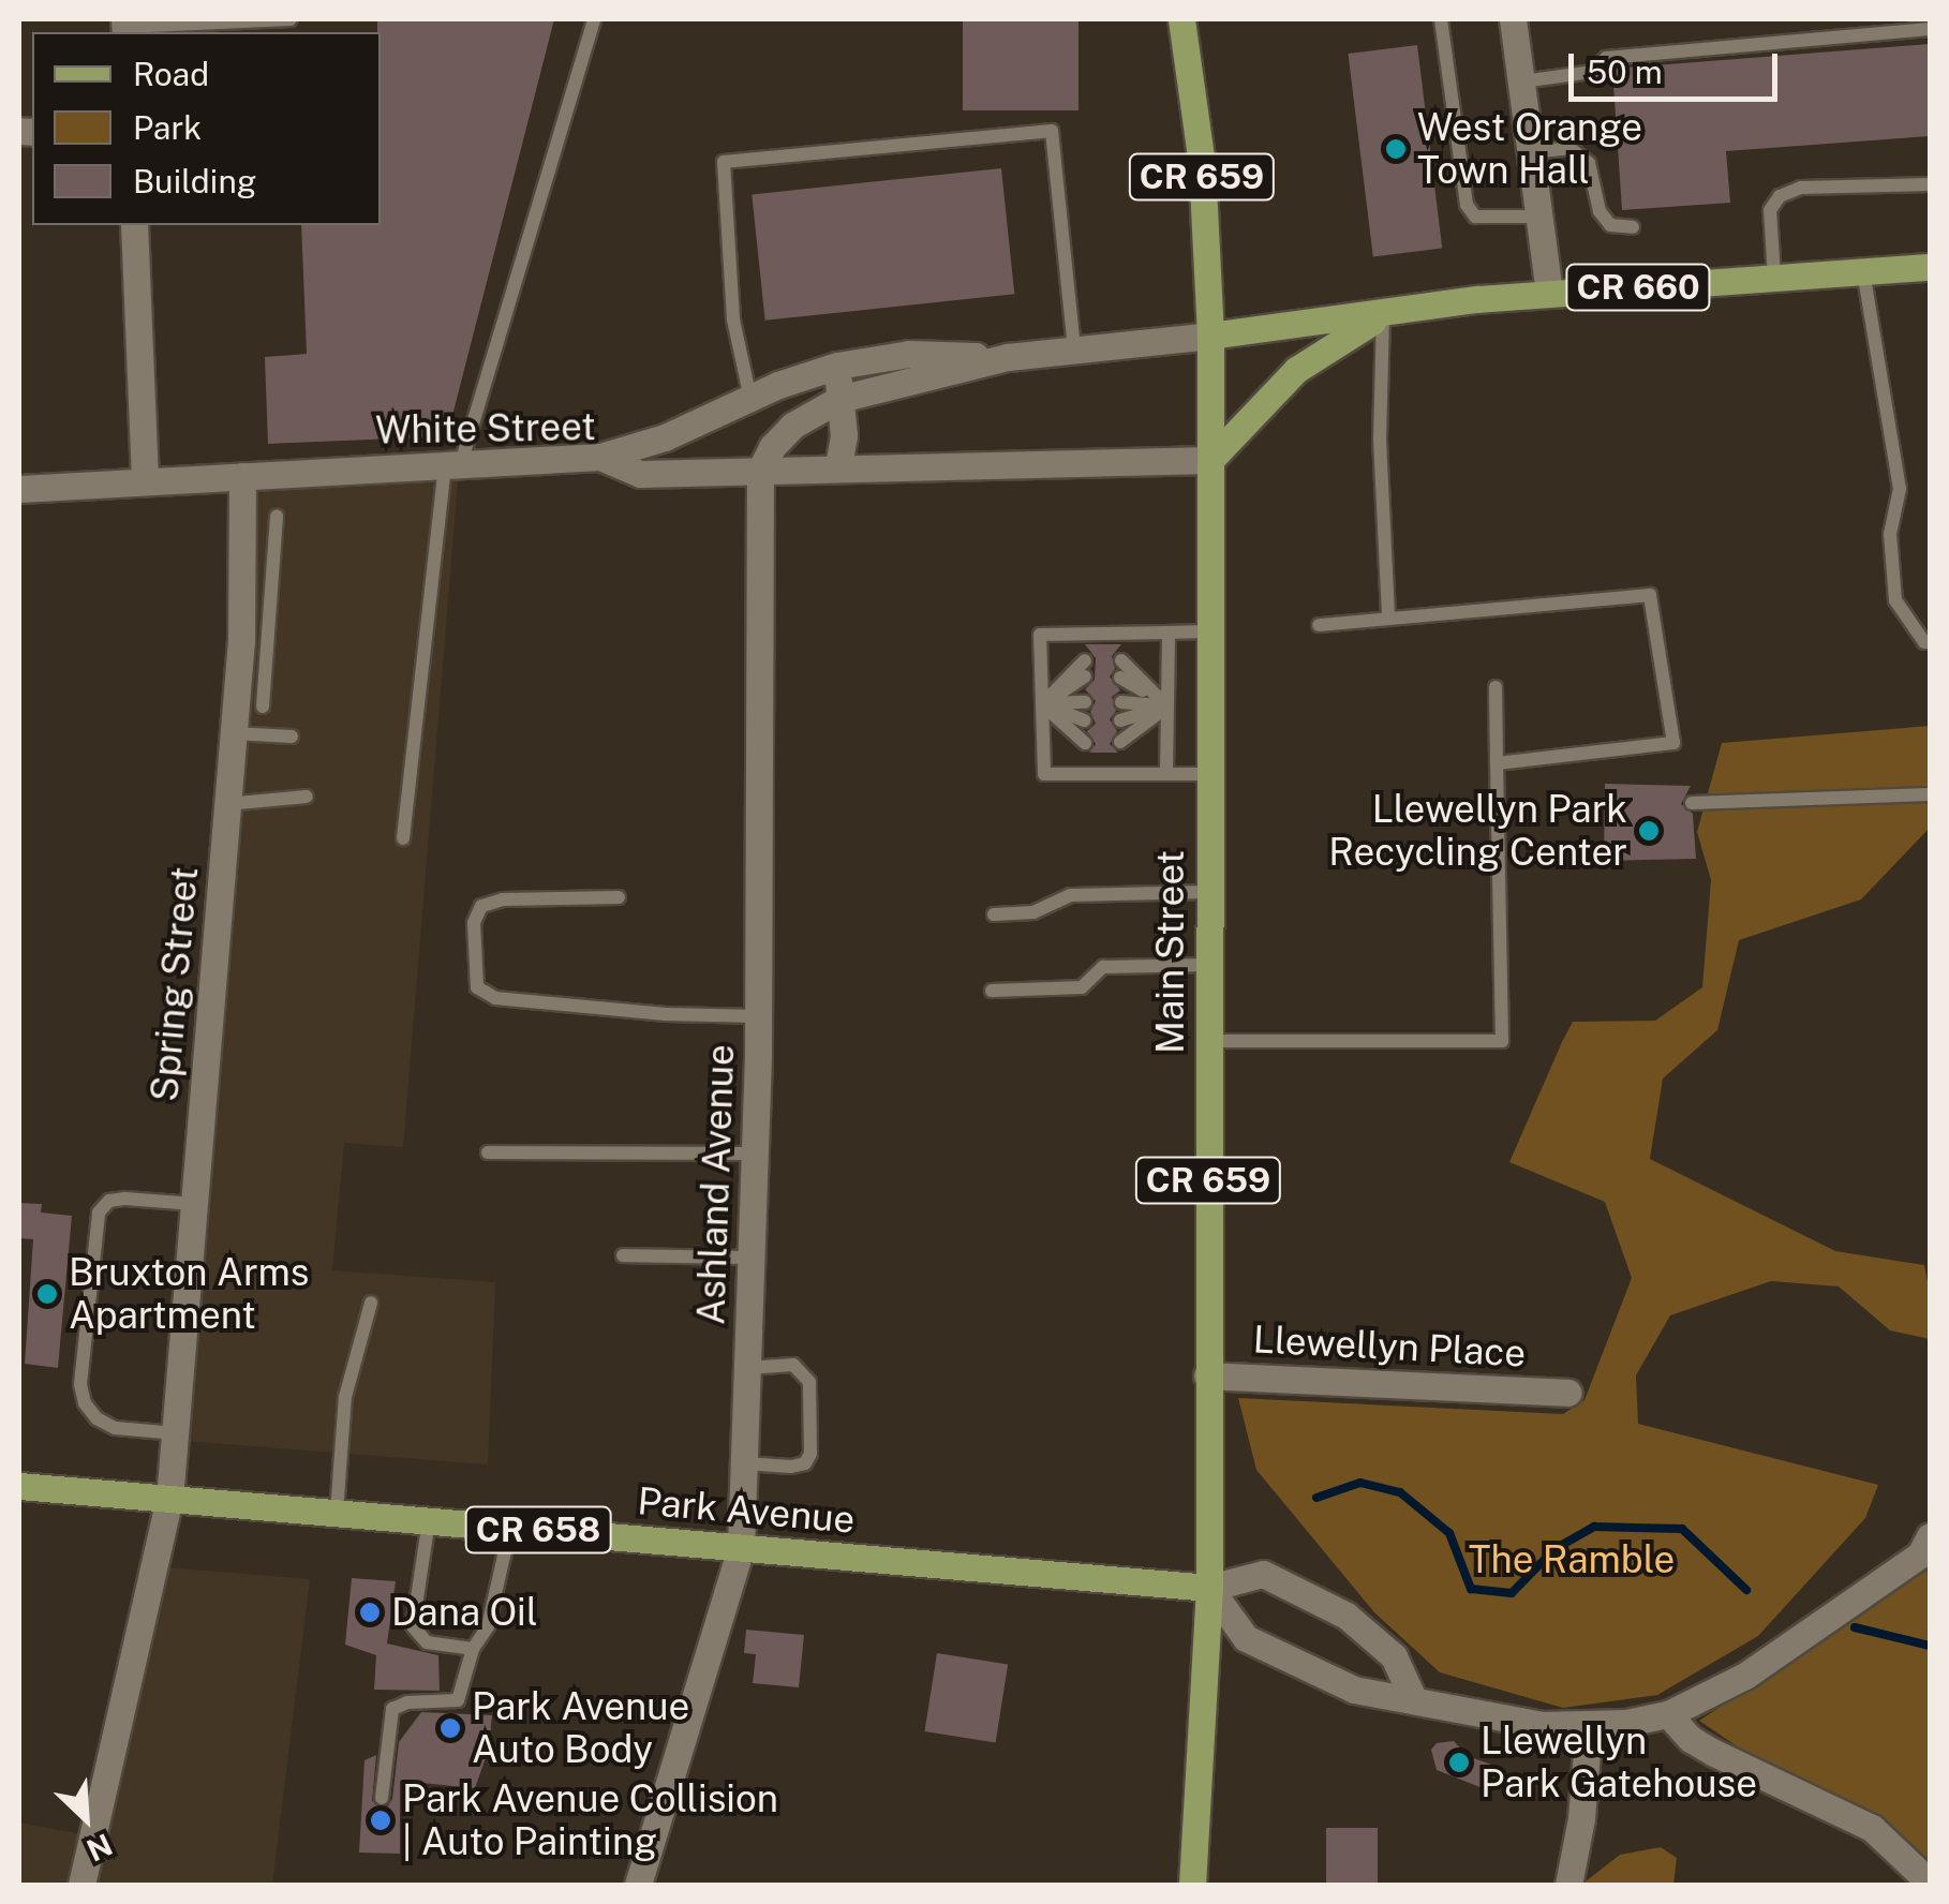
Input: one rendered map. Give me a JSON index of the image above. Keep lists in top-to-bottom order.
{
  "streets": {
    "main road": [
      "CR 659",
      "CR 660",
      "Main Street",
      "Park Avenue",
      "CR 658"
    ],
    "street": [
      "White Street",
      "Spring Street",
      "Ashland Avenue",
      "Llewellyn Place"
    ]
  },
  "crossings": [
    ["CR 660", "Main Street"],
    ["White Street", "Main Street"],
    ["White Street", "Spring Street"],
    ["White Street", "Ashland Avenue"],
    ["Main Street", "Llewellyn Place"],
    ["Main Street", "Park Avenue"],
    ["Spring Street", "Park Avenue"],
    ["Ashland Avenue", "Park Avenue"]
  ],
  "parks": ["The Ramble"],
  "places": [
    "West Orange Town Hall",
    "Llewellyn Park Recycling Center",
    "Bruxton Arms Apartment",
    "Dana Oil",
    "Park Avenue Auto Body",
    "Llewellyn Park Gatehouse",
    "Park Avenue Collision | Auto Painting"
  ],
  "legend": ["Road", "Park", "Building"],
  "scale_bar": "50 m",
  "north": "bottom right"
}
